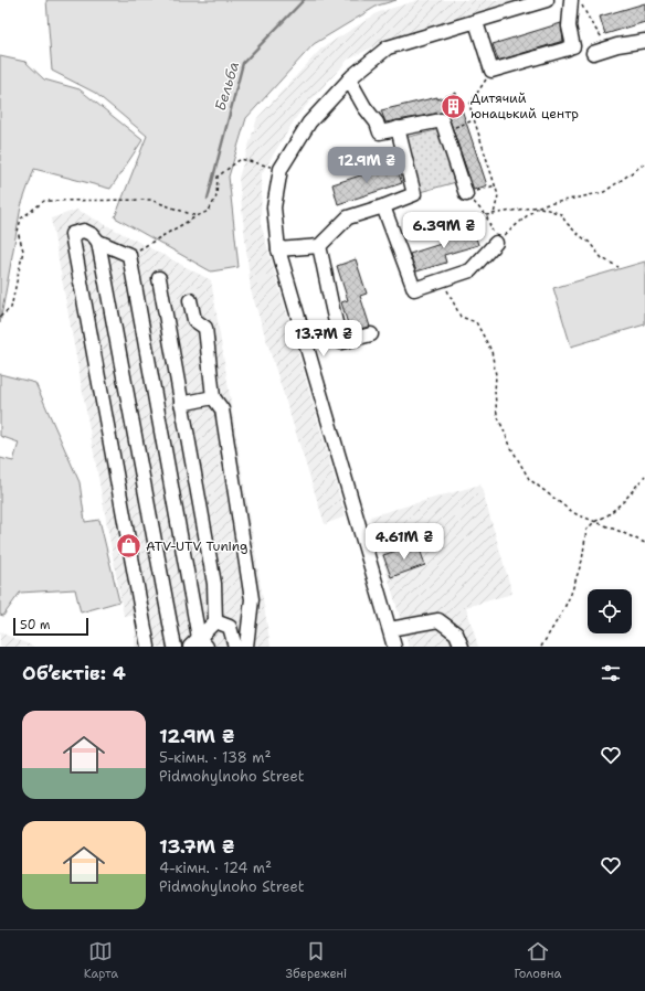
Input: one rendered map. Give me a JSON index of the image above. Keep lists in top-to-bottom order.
{
  "water": ["Бельба"],
  "places": {
    "building": ["Дитячий юнацький центр"],
    "shop": ["ATV-UTV Tuning"]
  },
  "scale_bar": "50 m",
  "page": {
    "price": [
      "12.9M ₴",
      "6.39M ₴",
      "13.7M ₴",
      "4.61M ₴"
    ],
    "scale": "50 m",
    "heading": "Об’єктів: 4",
    "list": [
      {
        "name": "12.9M ₴",
        "note": "5-кімн. · 138 m² · Pidmohylnoho Street"
      },
      {
        "name": "13.7M ₴",
        "note": "4-кімн. · 124 m² · Pidmohylnoho Street"
      }
    ],
    "tabs": ["Карта", "Збережені", "Головна"]
  }
}
